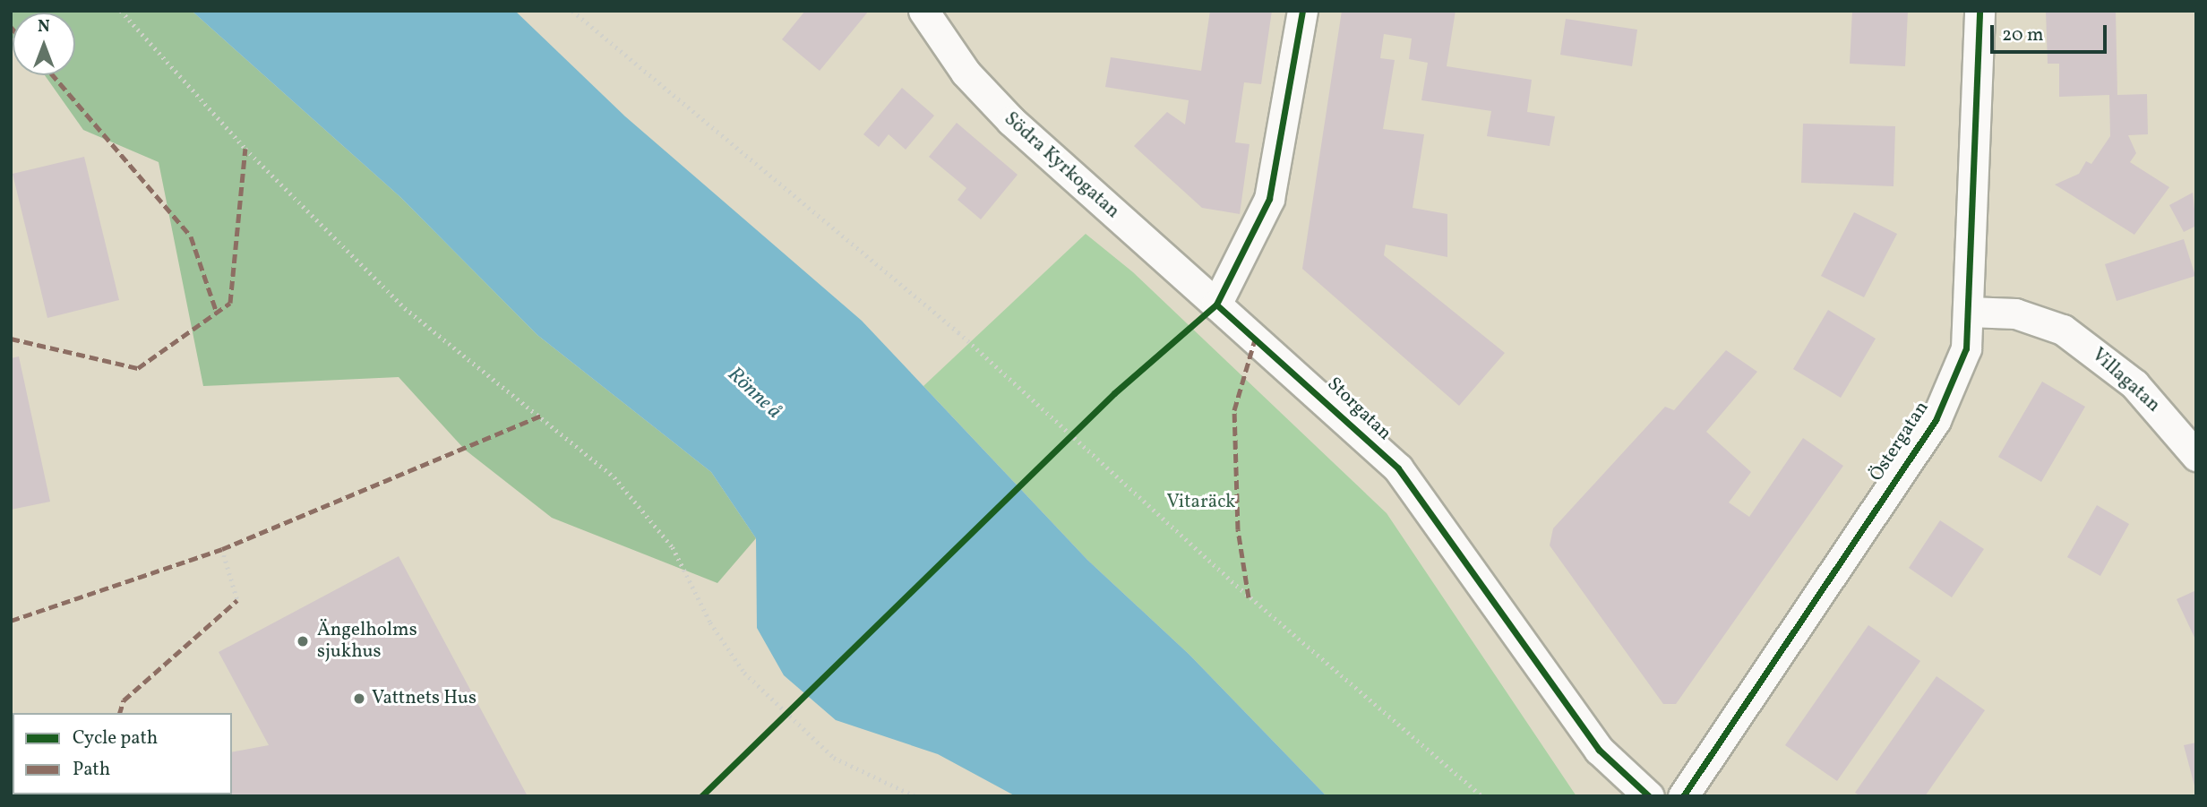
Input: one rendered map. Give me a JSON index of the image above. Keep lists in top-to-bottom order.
{
  "streets": {
    "street": [
      "Södra Kyrkogatan",
      "Villagatan",
      "Storgatan",
      "Östergatan"
    ]
  },
  "crossings": [
    ["Södra Kyrkogatan", "Storgatan"],
    ["Villagatan", "Östergatan"]
  ],
  "water": ["Rönne å"],
  "parks": ["Vitaräck"],
  "places": ["Ängelholms sjukhus", "Vattnets Hus"],
  "legend": ["Cycle path", "Path"],
  "scale_bar": "20 m",
  "north": "top"
}
